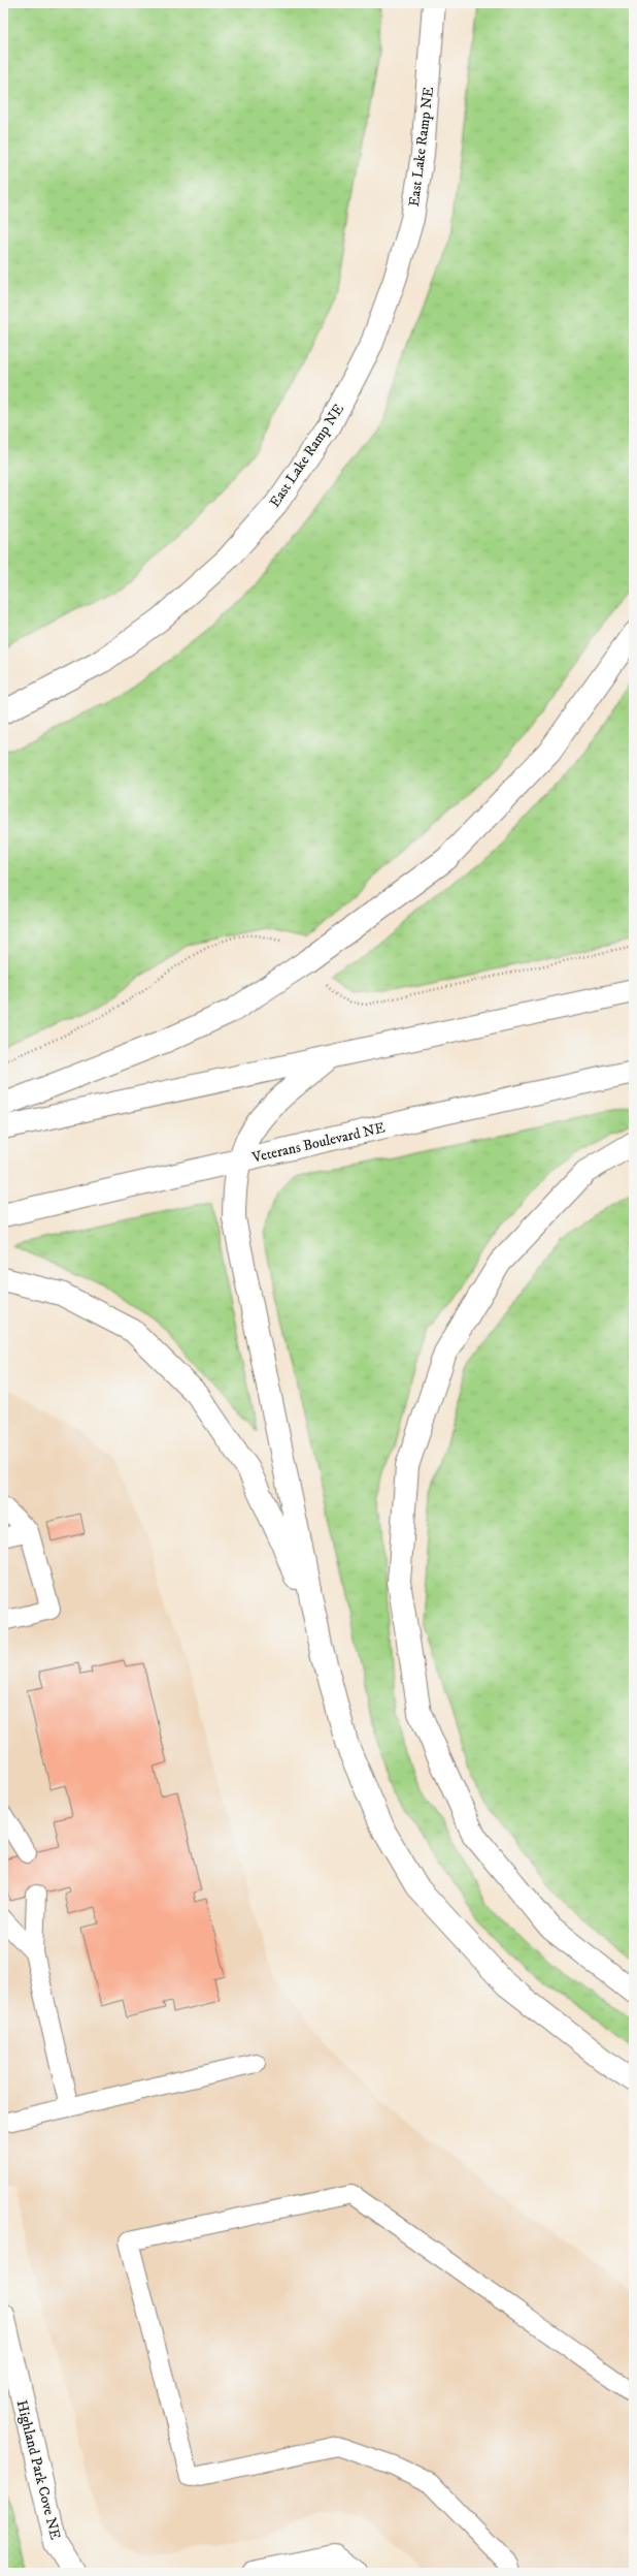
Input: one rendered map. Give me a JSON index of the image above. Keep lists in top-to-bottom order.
{
  "streets": {
    "main road": ["East Lake Ramp NE", "Veterans Boulevard NE", "Highland Park Cove NE"]
  }
}
